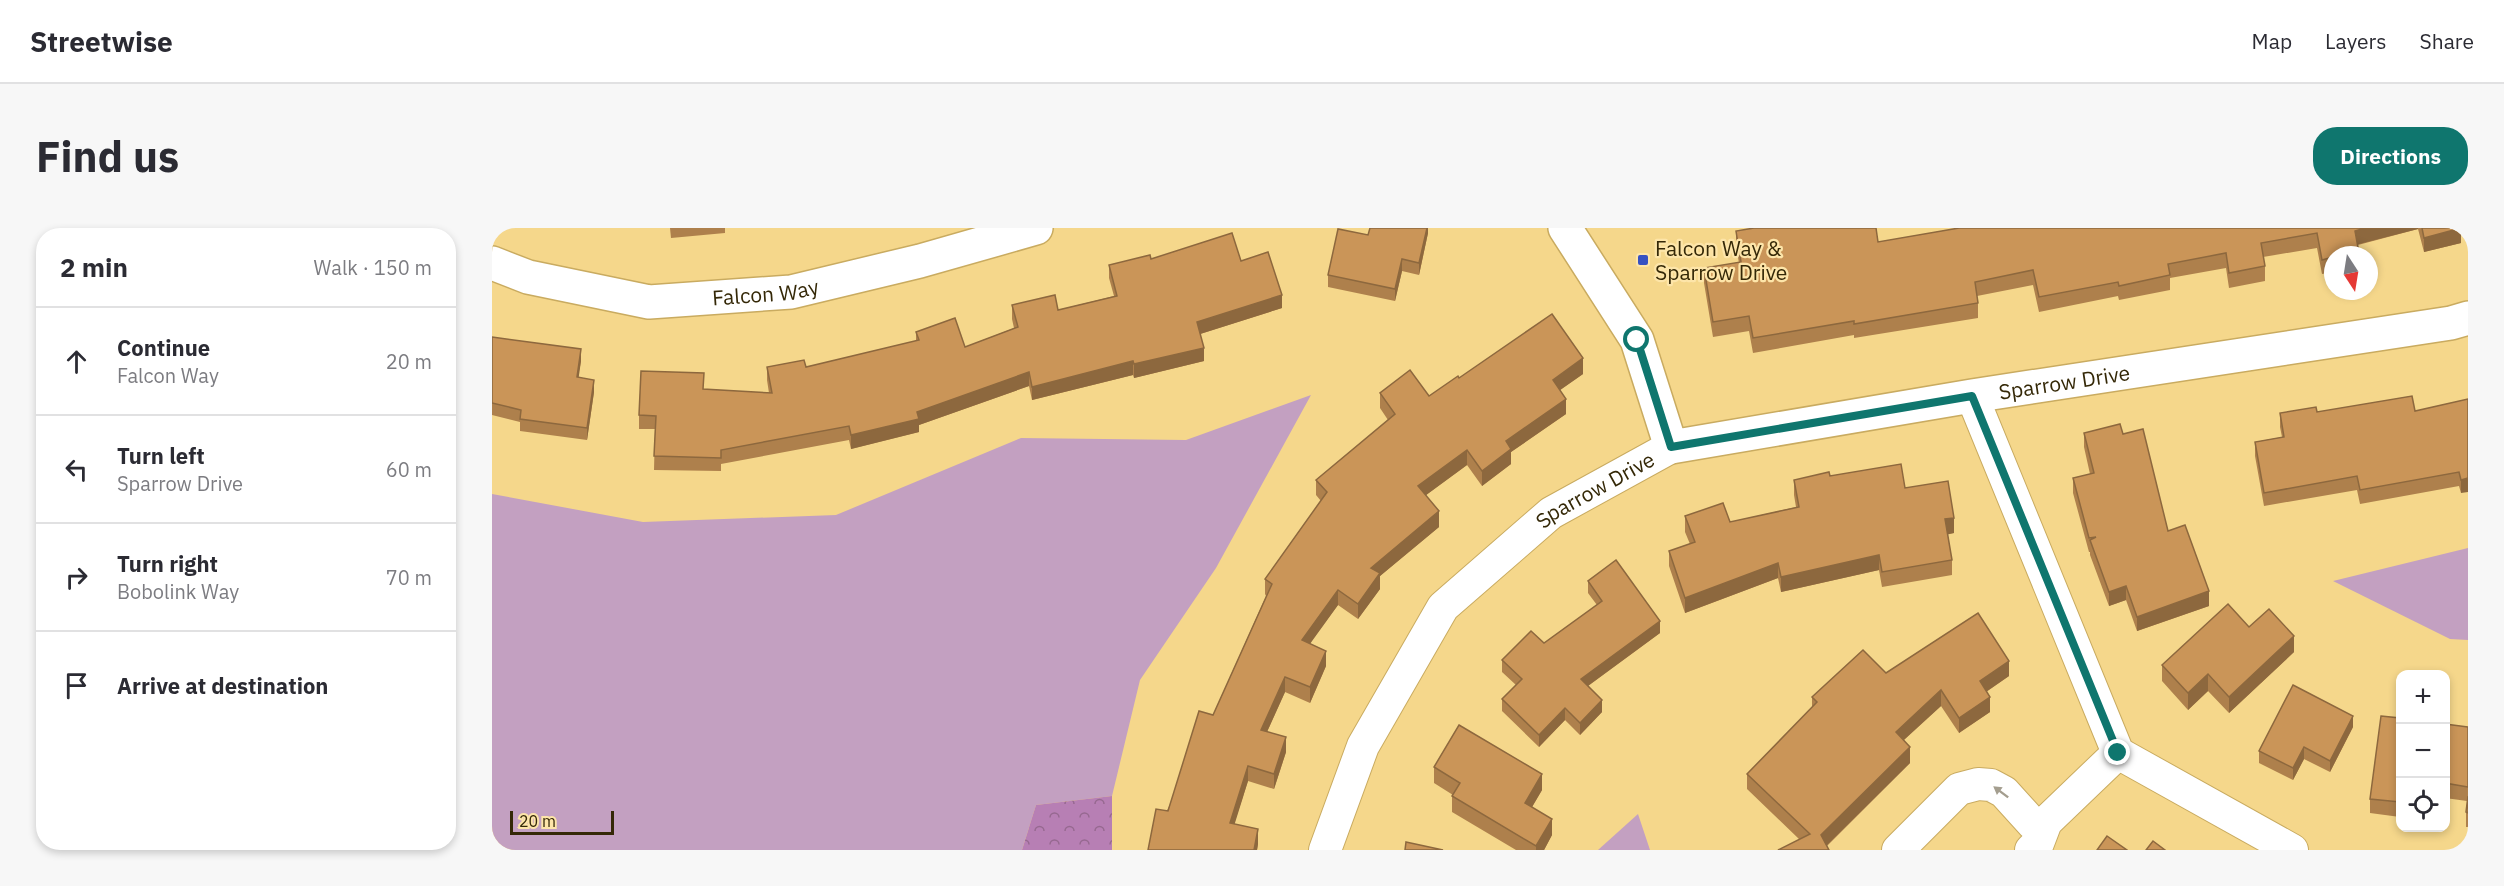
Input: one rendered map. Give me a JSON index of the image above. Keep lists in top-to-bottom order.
{
  "streets": {
    "street": ["Falcon Way", "Sparrow Drive"]
  },
  "places": {
    "transit": ["Falcon Way & Sparrow Drive"]
  },
  "scale_bar": "20 m",
  "north": "bottom",
  "page": {
    "header": "Streetwise",
    "nav": ["Map", "Layers", "Share"],
    "buttons": "Directions",
    "title": "Find us",
    "heading": ["2 min", "Walk · 150 m"],
    "list": [
      ["Continue", "Falcon Way", "20 m"],
      ["Turn left", "Sparrow Drive", "60 m"],
      ["Turn right", "Bobolink Way", "70 m"],
      "Arrive at destination"
    ],
    "map_buttons": ["+", "−"],
    "scale": "20 m"
  }
}
